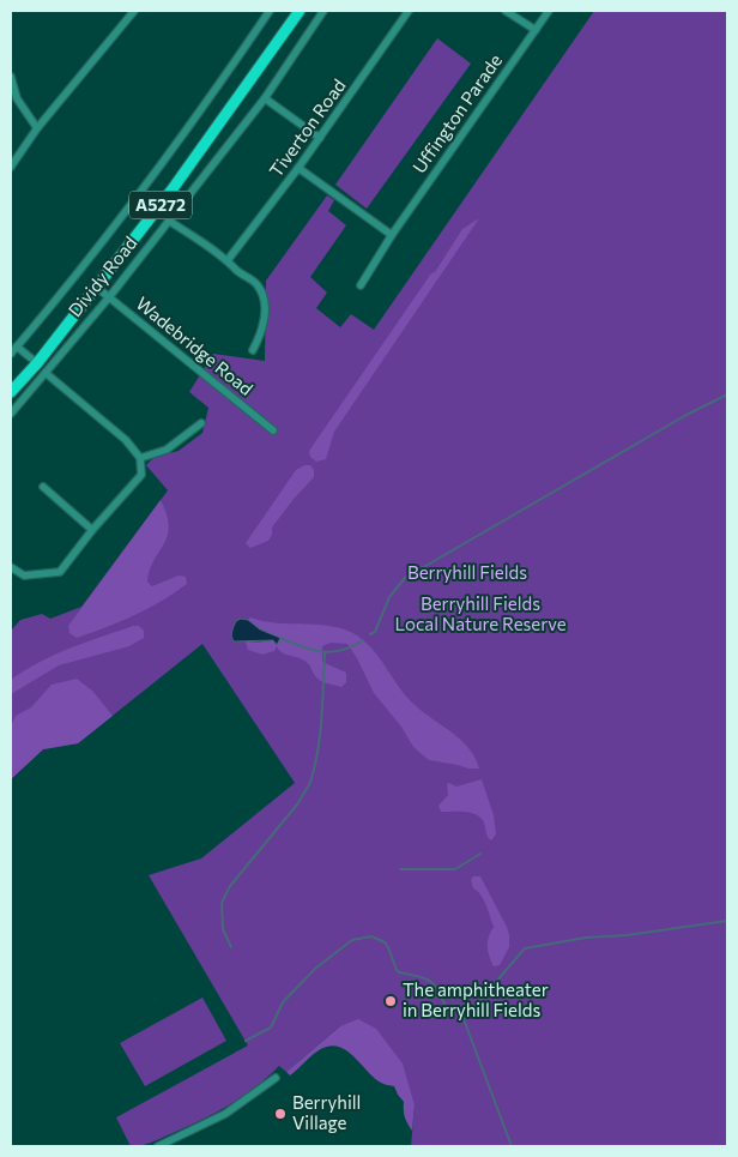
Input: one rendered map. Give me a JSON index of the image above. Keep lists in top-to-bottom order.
{
  "streets": {
    "main road": ["A5272", "Dividy Road"],
    "street": ["Uffington Parade", "Tiverton Road", "Wadebridge Road"]
  },
  "crossings": [
    ["Dividy Road", "Wadebridge Road"]
  ],
  "parks": ["Berryhill Fields", "Berryhill Fields Local Nature Reserve"],
  "places": ["The amphitheater in Berryhill Fields", "Berryhill Village"]
}
